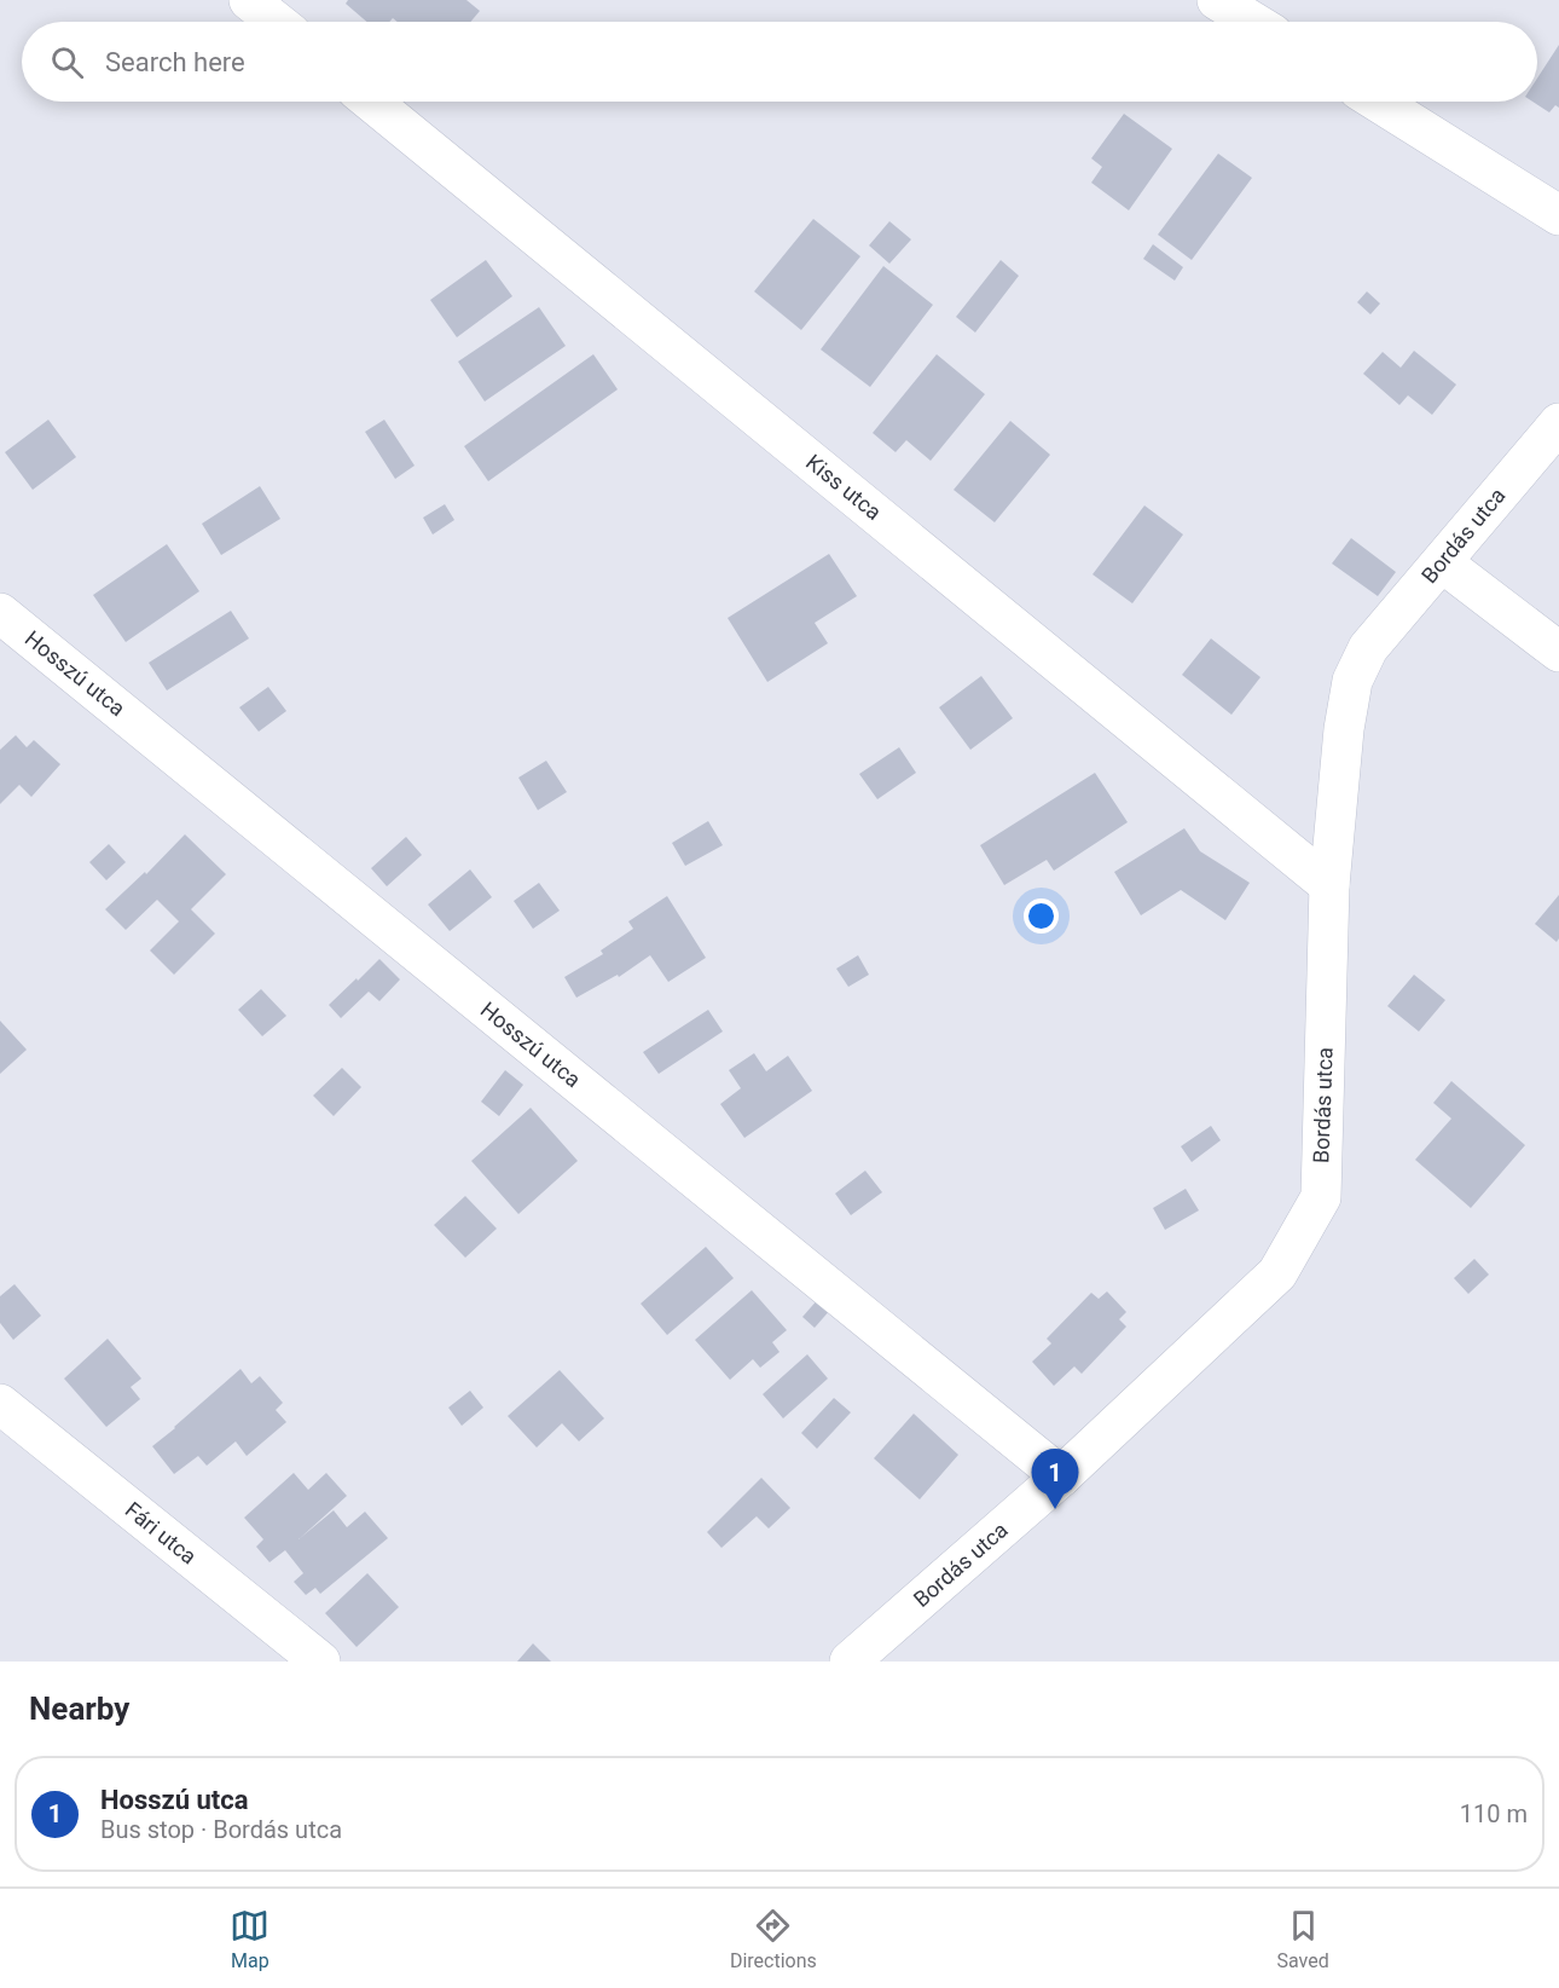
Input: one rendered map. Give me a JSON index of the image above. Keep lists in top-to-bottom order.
{
  "streets": {
    "street": [
      "Kiss utca",
      "Bordás utca",
      "Hosszú utca",
      "Fári utca"
    ]
  },
  "crossings": [
    ["Kiss utca", "Bordás utca"],
    ["Bordás utca", "Hosszú utca"]
  ],
  "page": {
    "search": "Search here",
    "pins": "1",
    "heading": "Nearby",
    "list": [
      {
        "mark": "1",
        "name": "Hosszú utca",
        "note": "Bus stop · Bordás utca",
        "value": "110 m"
      }
    ],
    "nav": ["Map", "Directions", "Saved"]
  }
}
